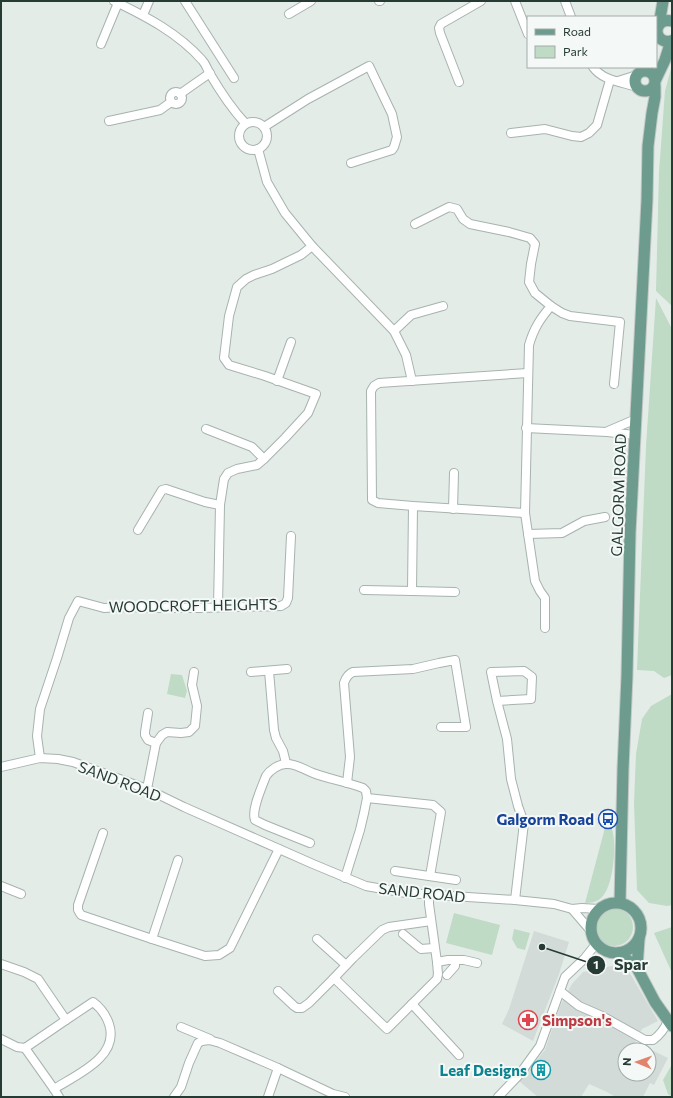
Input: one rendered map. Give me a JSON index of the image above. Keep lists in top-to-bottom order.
{
  "streets": {
    "main road": ["GALGORM ROAD"],
    "street": ["WOODCROFT HEIGHTS", "SAND ROAD"]
  },
  "crossings": [
    ["GALGORM ROAD", "SAND ROAD"],
    ["WOODCROFT HEIGHTS", "SAND ROAD"]
  ],
  "places": {
    "bus stop": ["Galgorm Road"],
    "other": ["Spar"],
    "pharmacy": ["Simpson's"],
    "building": ["Leaf Designs"]
  },
  "legend": ["Road", "Park"],
  "north": "left"
}
